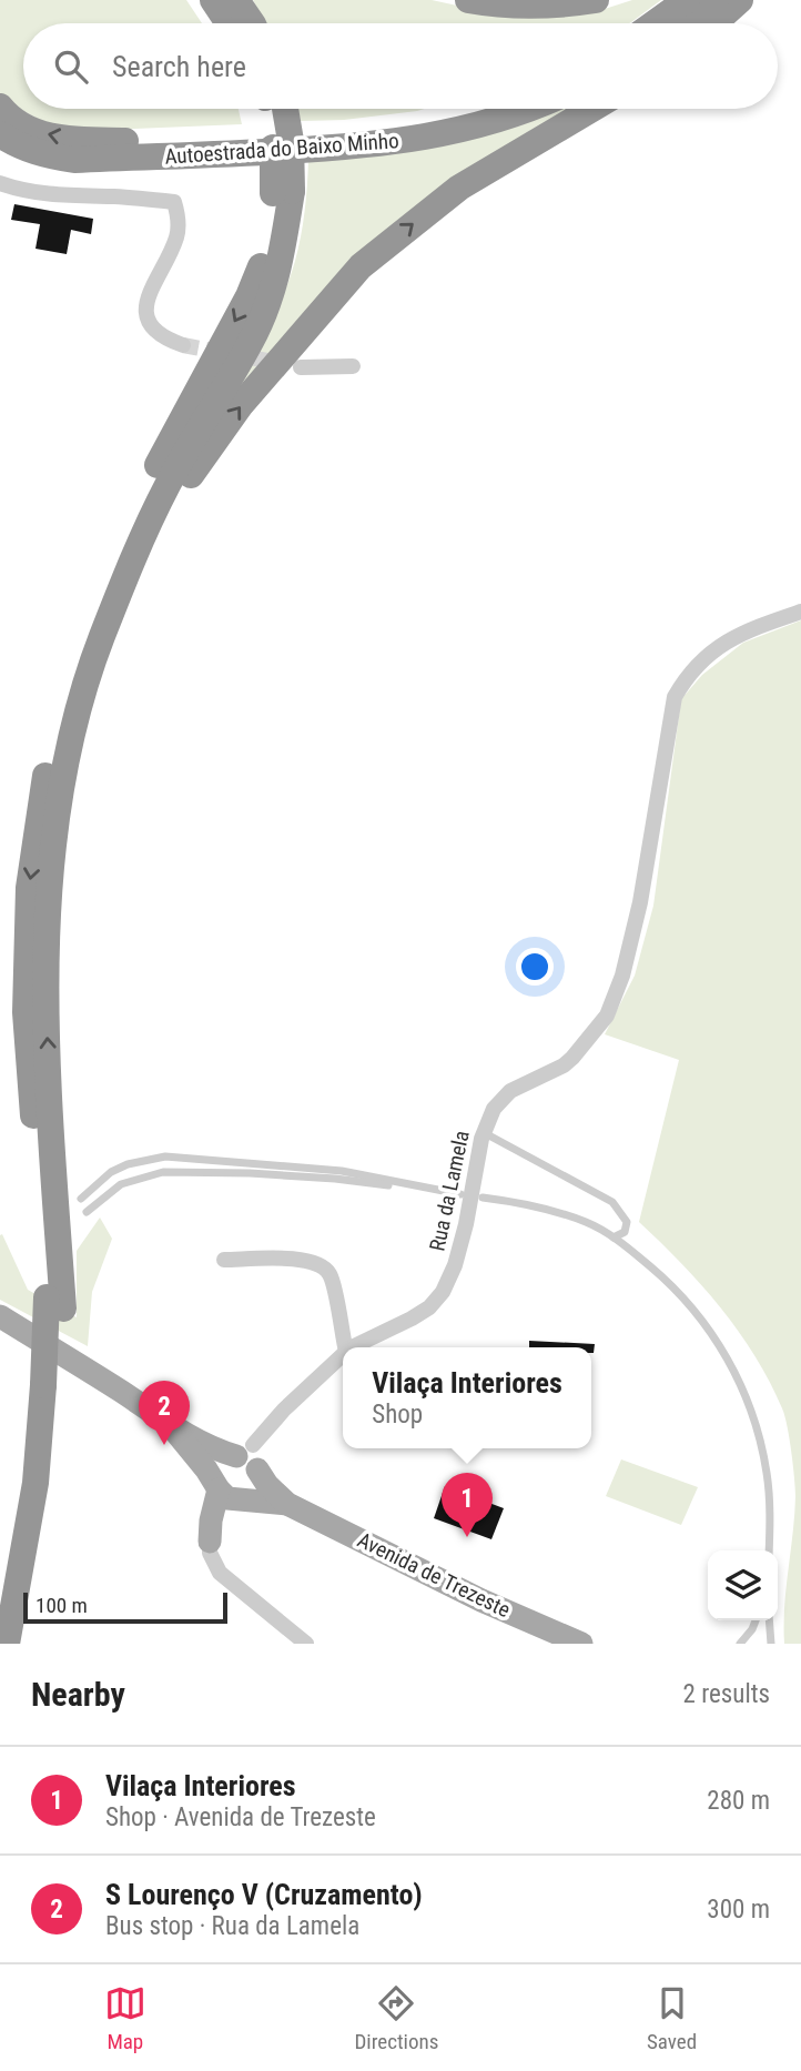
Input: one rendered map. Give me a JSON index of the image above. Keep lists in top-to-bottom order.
{
  "streets": {
    "highway": ["Autoestrada do Baixo Minho"],
    "main road": ["Avenida de Trezeste"],
    "street": ["Rua da Lamela"]
  },
  "scale_bar": "100 m",
  "page": {
    "search": "Search here",
    "popup": ["Vilaça Interiores", "Shop"],
    "pins": ["2", "1"],
    "scale": "100 m",
    "heading": ["Nearby", "2 results"],
    "list": [
      {
        "mark": "1",
        "name": "Vilaça Interiores",
        "note": "Shop · Avenida de Trezeste",
        "value": "280 m"
      },
      {
        "mark": "2",
        "name": "S Lourenço V (Cruzamento)",
        "note": "Bus stop · Rua da Lamela",
        "value": "300 m"
      }
    ],
    "nav": ["Map", "Directions", "Saved"]
  }
}
